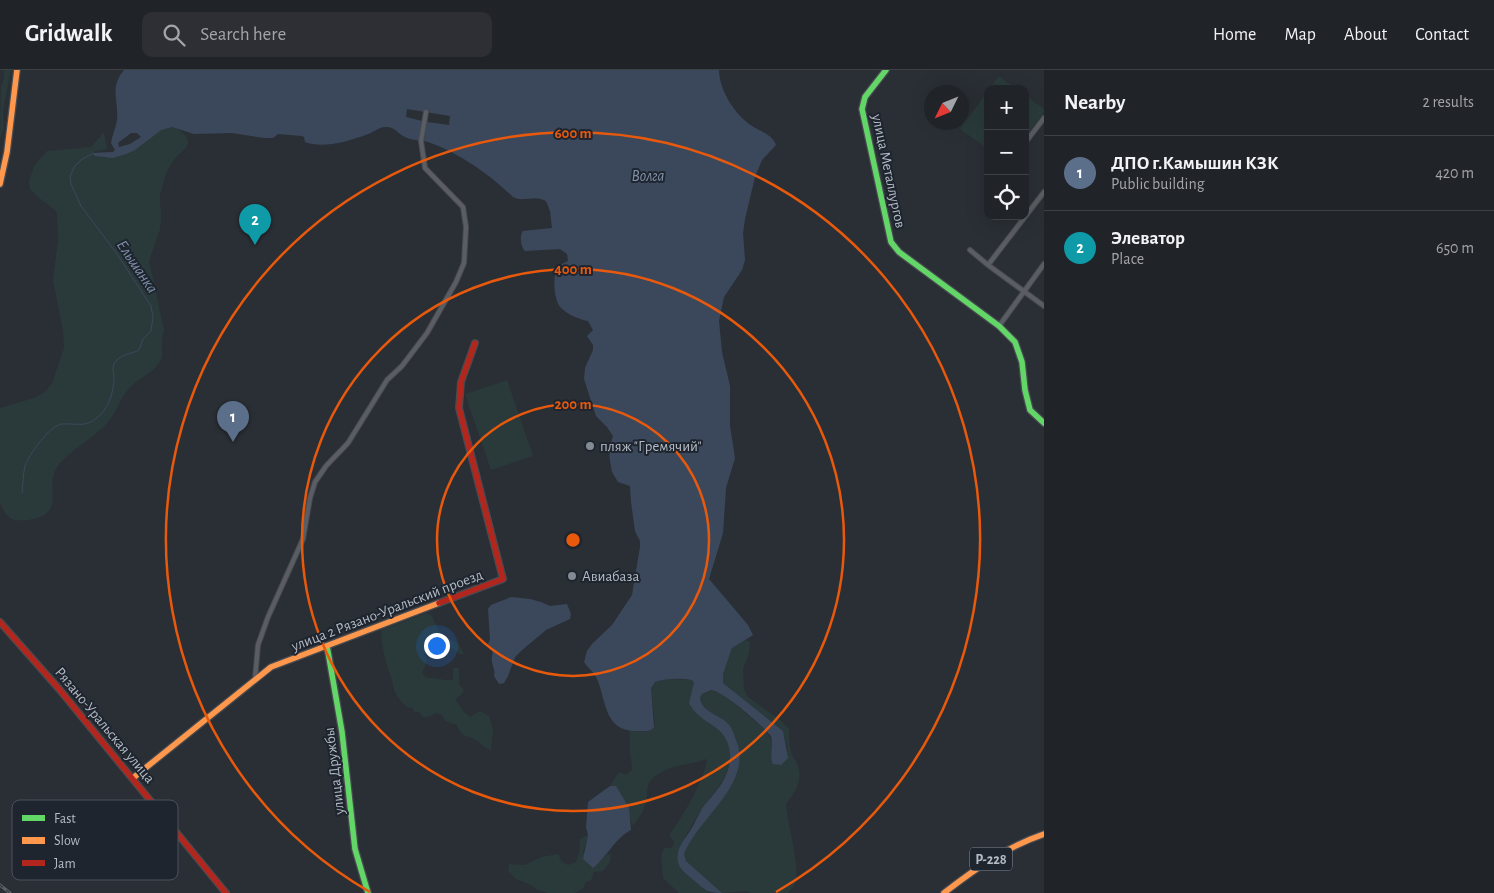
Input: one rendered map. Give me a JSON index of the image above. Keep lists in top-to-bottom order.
{
  "streets": {
    "main road": [
      "улица Металлургов",
      "улица 2 Рязано-Уральский проезд",
      "Рязано-Уральская улица",
      "улица Дружбы",
      "Р-228"
    ]
  },
  "crossings": [
    ["улица 2 Рязано-Уральский проезд", "Рязано-Уральская улица"],
    ["улица 2 Рязано-Уральский проезд", "улица Дружбы"]
  ],
  "water": ["Волга", "Ельшанка"],
  "places": ["пляж \"Гремячий\"", "Авиабаза"],
  "legend": ["Fast", "Slow", "Jam"],
  "north": "bottom left",
  "page": {
    "header": "Gridwalk",
    "search": "Search here",
    "nav": [
      "Home",
      "Map",
      "About",
      "Contact"
    ],
    "heading": ["Nearby", "2 results"],
    "map_buttons": ["+", "−"],
    "list": [
      {
        "mark": "1",
        "name": "ДПО г.Камышин КЗК",
        "note": "Public building",
        "value": "420 m"
      },
      {
        "mark": "2",
        "name": "Элеватор",
        "note": "Place",
        "value": "650 m"
      }
    ],
    "pins": ["2", "1"]
  },
  "rings": ["600 m", "400 m", "200 m"]
}
